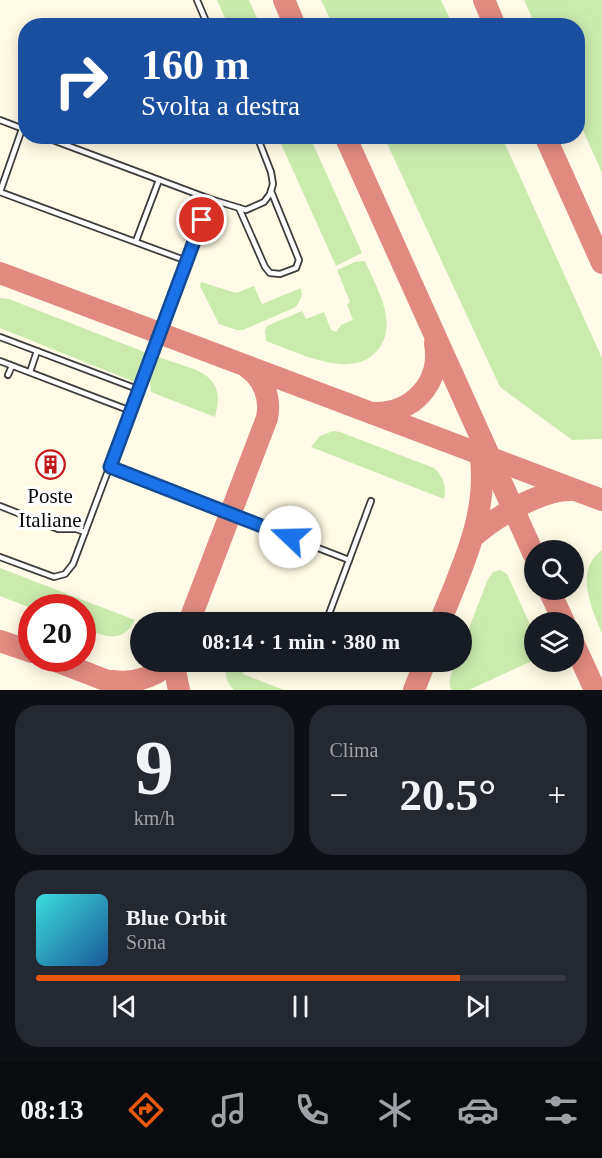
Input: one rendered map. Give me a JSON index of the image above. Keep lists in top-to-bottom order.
{
  "places": {
    "building": ["Poste Italiane"]
  },
  "page": {
    "turn": ["160 m", "Svolta a destra"],
    "limit": "20",
    "trip": "08:14 · 1 min · 380 m",
    "tile": [
      ["9", "km/h"],
      "Clima"
    ],
    "heat": ["−", "20.5°", "+"],
    "song": ["Blue Orbit", "Sona"],
    "tabs": "08:13"
  }
}
